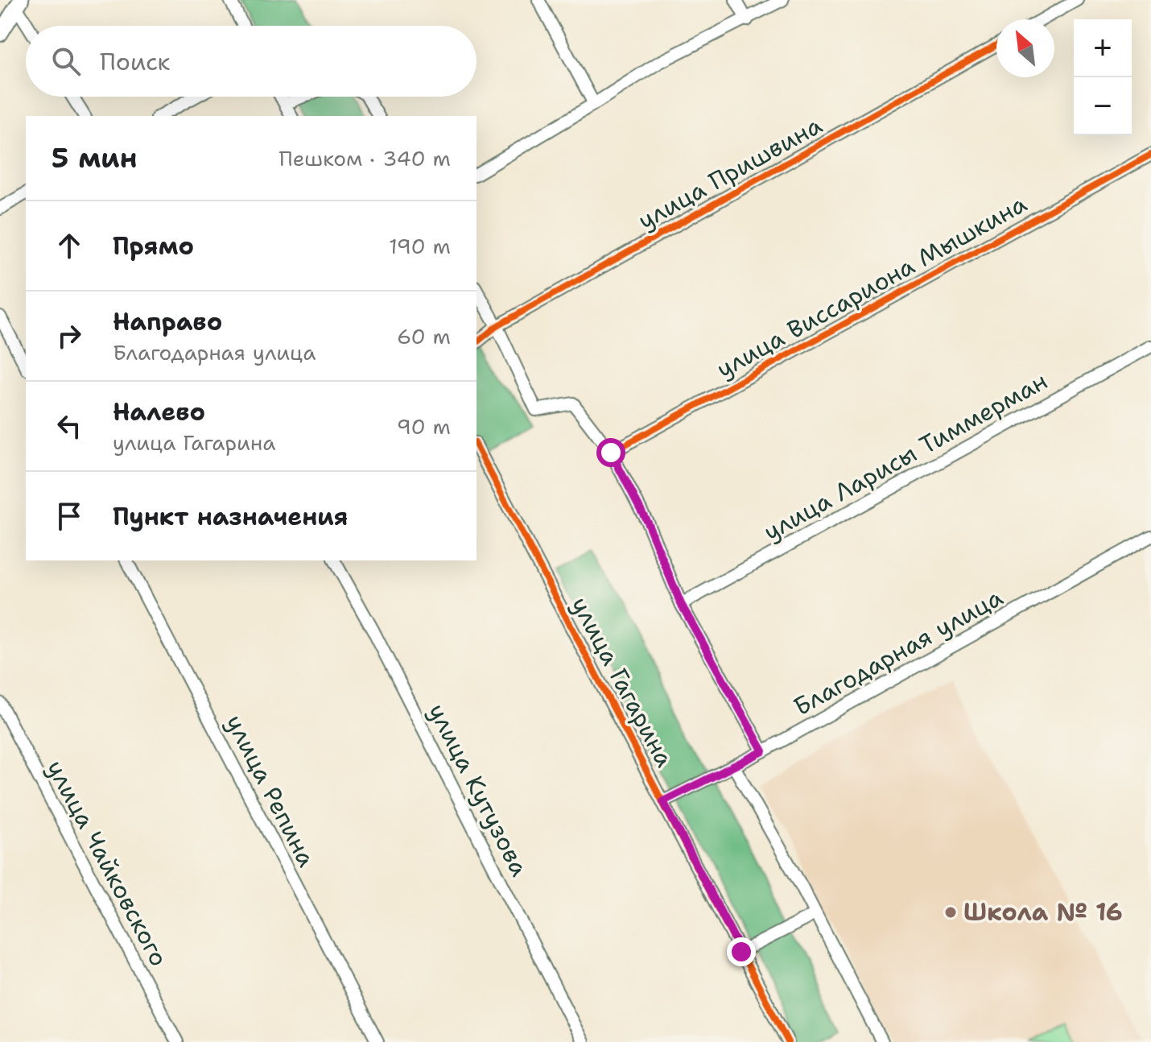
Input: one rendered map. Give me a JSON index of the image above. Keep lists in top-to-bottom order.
{
  "streets": {
    "street": [
      "улица Пришвина",
      "улица Виссариона Мышкина",
      "улица Ларисы Тиммерман",
      "Благодарная улица",
      "улица Гагарина",
      "улица Кутузова",
      "улица Репина",
      "улица Чайковского"
    ]
  },
  "crossings": [
    ["Благодарная улица", "улица Гагарина"]
  ],
  "places": ["Школа № 16"],
  "north": "top left",
  "page": {
    "map_buttons": ["+", "−"],
    "search": "Поиск",
    "heading": ["5 мин", "Пешком · 340 m"],
    "list": [
      ["Прямо", "190 m"],
      ["Направо", "Благодарная улица", "60 m"],
      ["Налево", "улица Гагарина", "90 m"],
      "Пункт назначения"
    ]
  }
}
